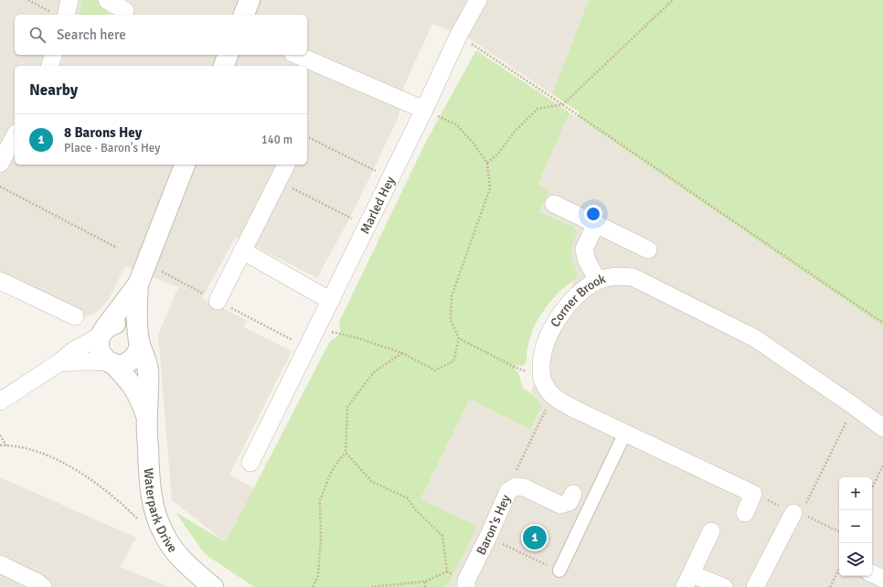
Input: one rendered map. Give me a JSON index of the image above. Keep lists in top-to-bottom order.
{
  "streets": {
    "street": [
      "Marled Hey",
      "Corner Brook",
      "Waterpark Drive",
      "Baron's Hey"
    ]
  },
  "page": {
    "search": "Search here",
    "heading": "Nearby",
    "list": [
      {
        "mark": "1",
        "name": "8 Barons Hey",
        "note": "Place · Baron's Hey",
        "value": "140 m"
      }
    ],
    "map_buttons": ["+", "−"],
    "pins": "1"
  }
}
